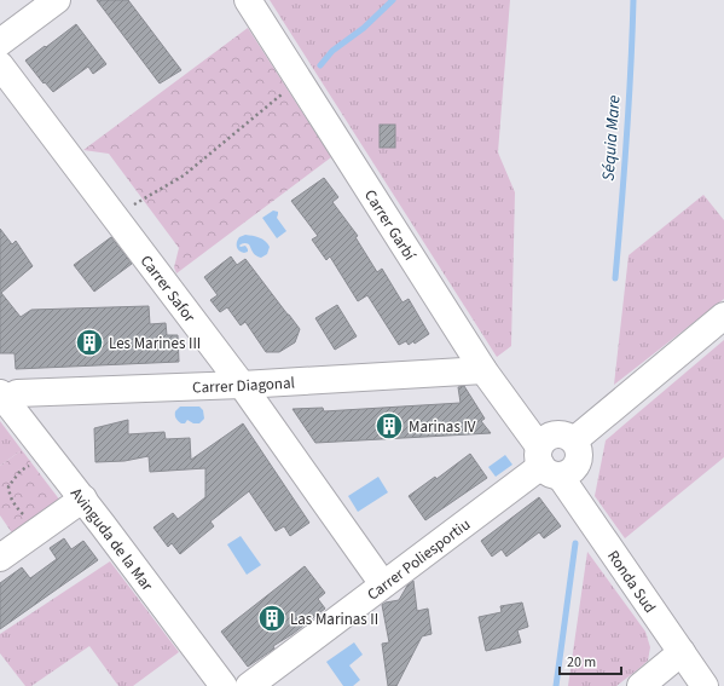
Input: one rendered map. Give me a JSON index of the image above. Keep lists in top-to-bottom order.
{
  "streets": {
    "street": [
      "Carrer Garbí",
      "Carrer Safor",
      "Carrer Diagonal",
      "Avinguda de la Mar",
      "Carrer Poliesportiu",
      "Ronda Sud"
    ]
  },
  "crossings": [
    ["Carrer Garbí", "Carrer Diagonal"],
    ["Carrer Garbí", "Carrer Poliesportiu"],
    ["Carrer Garbí", "Ronda Sud"],
    ["Carrer Safor", "Carrer Diagonal"],
    ["Carrer Safor", "Carrer Poliesportiu"],
    ["Carrer Diagonal", "Avinguda de la Mar"],
    ["Carrer Poliesportiu", "Ronda Sud"]
  ],
  "water": ["Séquia Mare"],
  "places": {
    "building": ["Les Marines III", "Marinas IV", "Las Marinas II"]
  },
  "scale_bar": "20 m"
}
